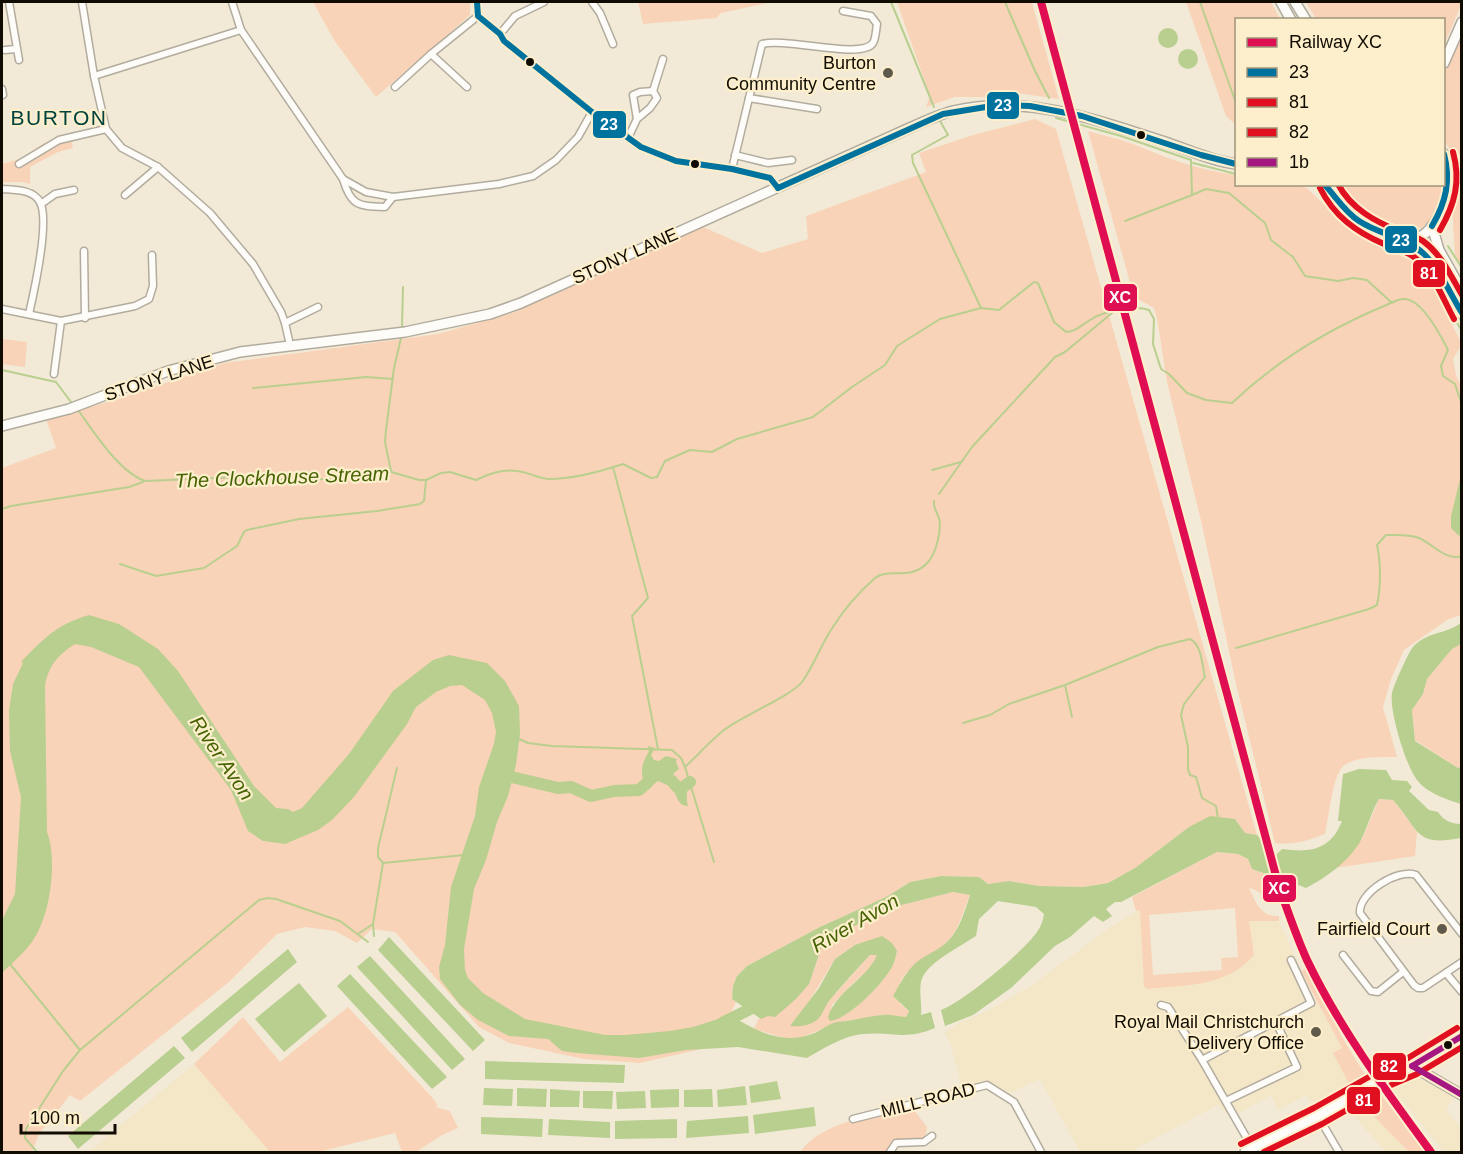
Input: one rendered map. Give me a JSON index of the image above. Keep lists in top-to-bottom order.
{
  "streets": {
    "main road": ["STONY LANE"],
    "street": ["MILL ROAD"]
  },
  "districts": ["BURTON"],
  "water": ["The Clockhouse Stream", "River Avon"],
  "places": ["Burton Community Centre", "Fairfield Court", "Royal Mail Christchurch Delivery Office"],
  "lines": [
    "rail line XC",
    "transit line 23",
    "transit line 81",
    "transit line 82",
    "transit line 1b"
  ],
  "legend": [
    "Railway XC",
    "23",
    "81",
    "82",
    "1b"
  ],
  "scale_bar": "100 m"
}
